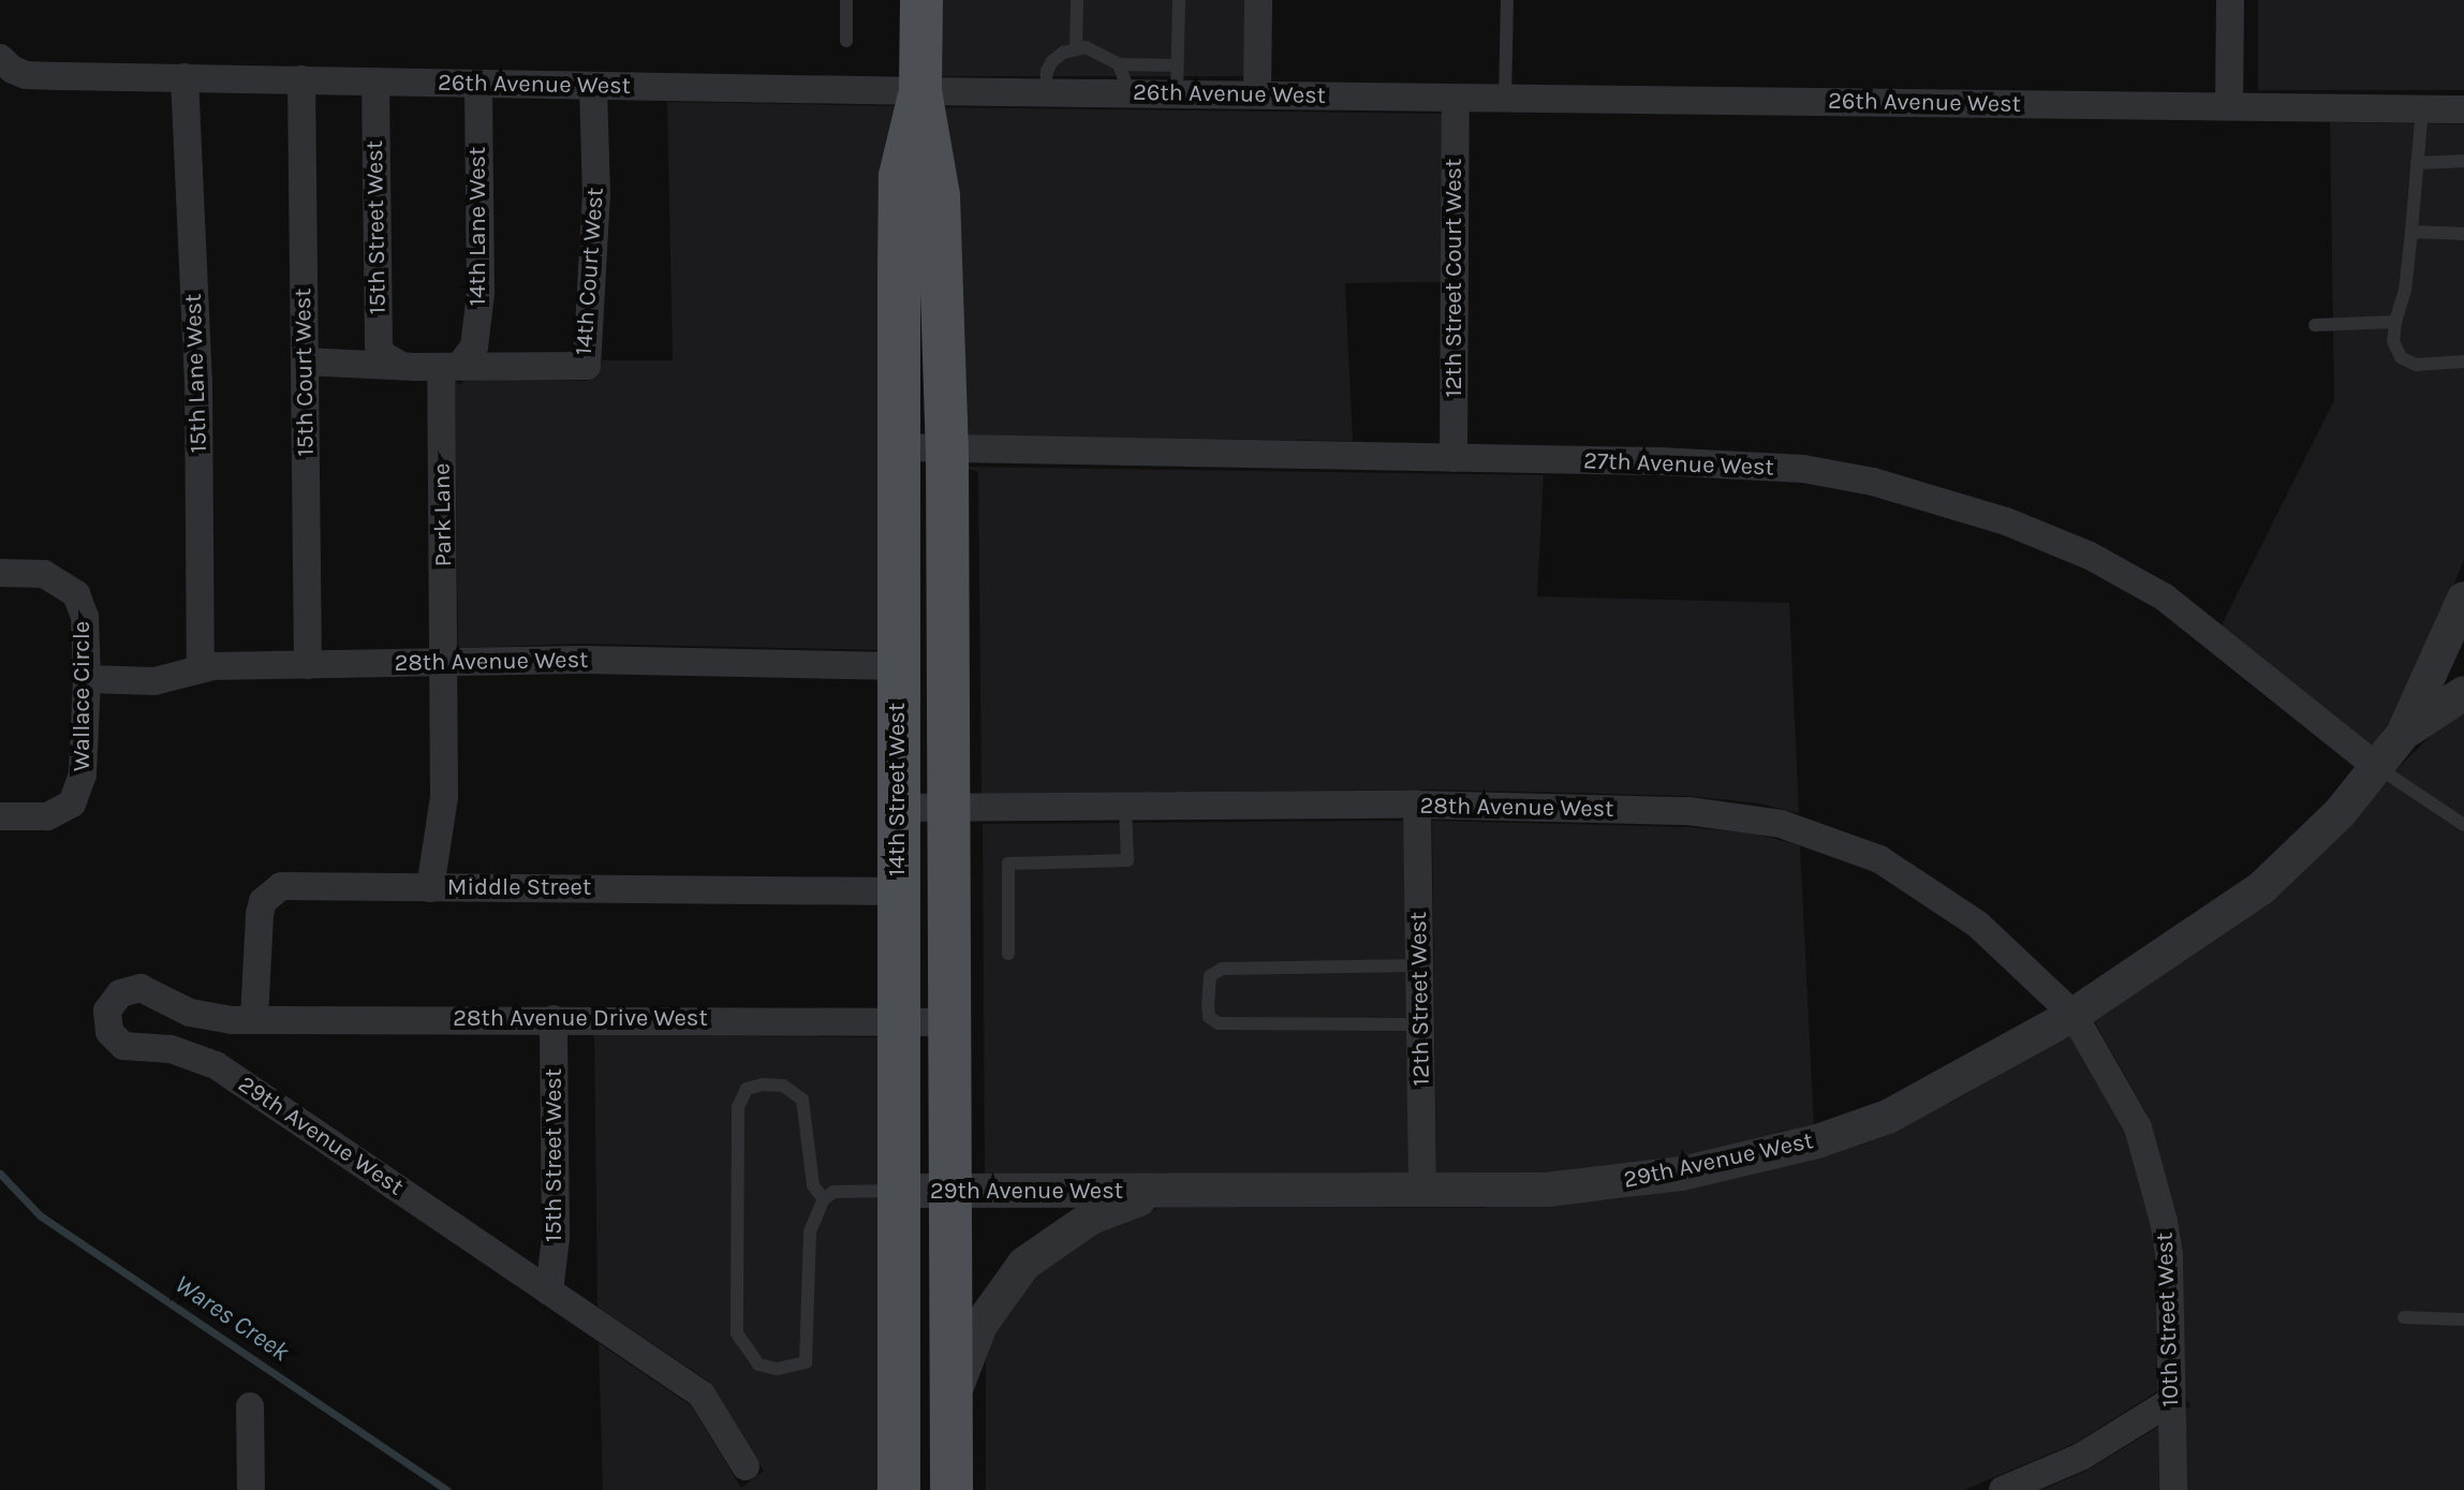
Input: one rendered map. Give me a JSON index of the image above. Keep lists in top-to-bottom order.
{
  "streets": {
    "main road": ["14th Street West"],
    "street": [
      "26th Avenue West",
      "14th Lane West",
      "15th Street West",
      "14th Court West",
      "12th Street Court West",
      "15th Court West",
      "15th Lane West",
      "27th Avenue West",
      "Park Lane",
      "28th Avenue West",
      "Wallace Circle",
      "Middle Street",
      "12th Street West",
      "28th Avenue Drive West",
      "29th Avenue West",
      "10th Street West"
    ]
  },
  "crossings": [
    ["26th Avenue West", "14th Lane West"],
    ["26th Avenue West", "15th Street West"],
    ["26th Avenue West", "14th Court West"],
    ["26th Avenue West", "12th Street Court West"],
    ["26th Avenue West", "15th Court West"],
    ["26th Avenue West", "15th Lane West"],
    ["26th Avenue West", "14th Street West"],
    ["14th Lane West", "14th Court West"],
    ["14th Lane West", "Park Lane"],
    ["15th Street West", "28th Avenue Drive West"],
    ["15th Street West", "29th Avenue West"],
    ["14th Court West", "Park Lane"],
    ["12th Street Court West", "27th Avenue West"],
    ["15th Court West", "28th Avenue West"],
    ["15th Lane West", "28th Avenue West"],
    ["27th Avenue West", "14th Street West"],
    ["27th Avenue West", "29th Avenue West"],
    ["Park Lane", "28th Avenue West"],
    ["Park Lane", "Middle Street"],
    ["28th Avenue West", "Wallace Circle"],
    ["28th Avenue West", "14th Street West"],
    ["28th Avenue West", "12th Street West"],
    ["28th Avenue West", "29th Avenue West"],
    ["28th Avenue West", "10th Street West"],
    ["14th Street West", "Middle Street"],
    ["14th Street West", "28th Avenue Drive West"],
    ["14th Street West", "29th Avenue West"],
    ["Middle Street", "28th Avenue Drive West"],
    ["12th Street West", "29th Avenue West"],
    ["29th Avenue West", "10th Street West"]
  ],
  "water": ["Wares Creek"]
}
